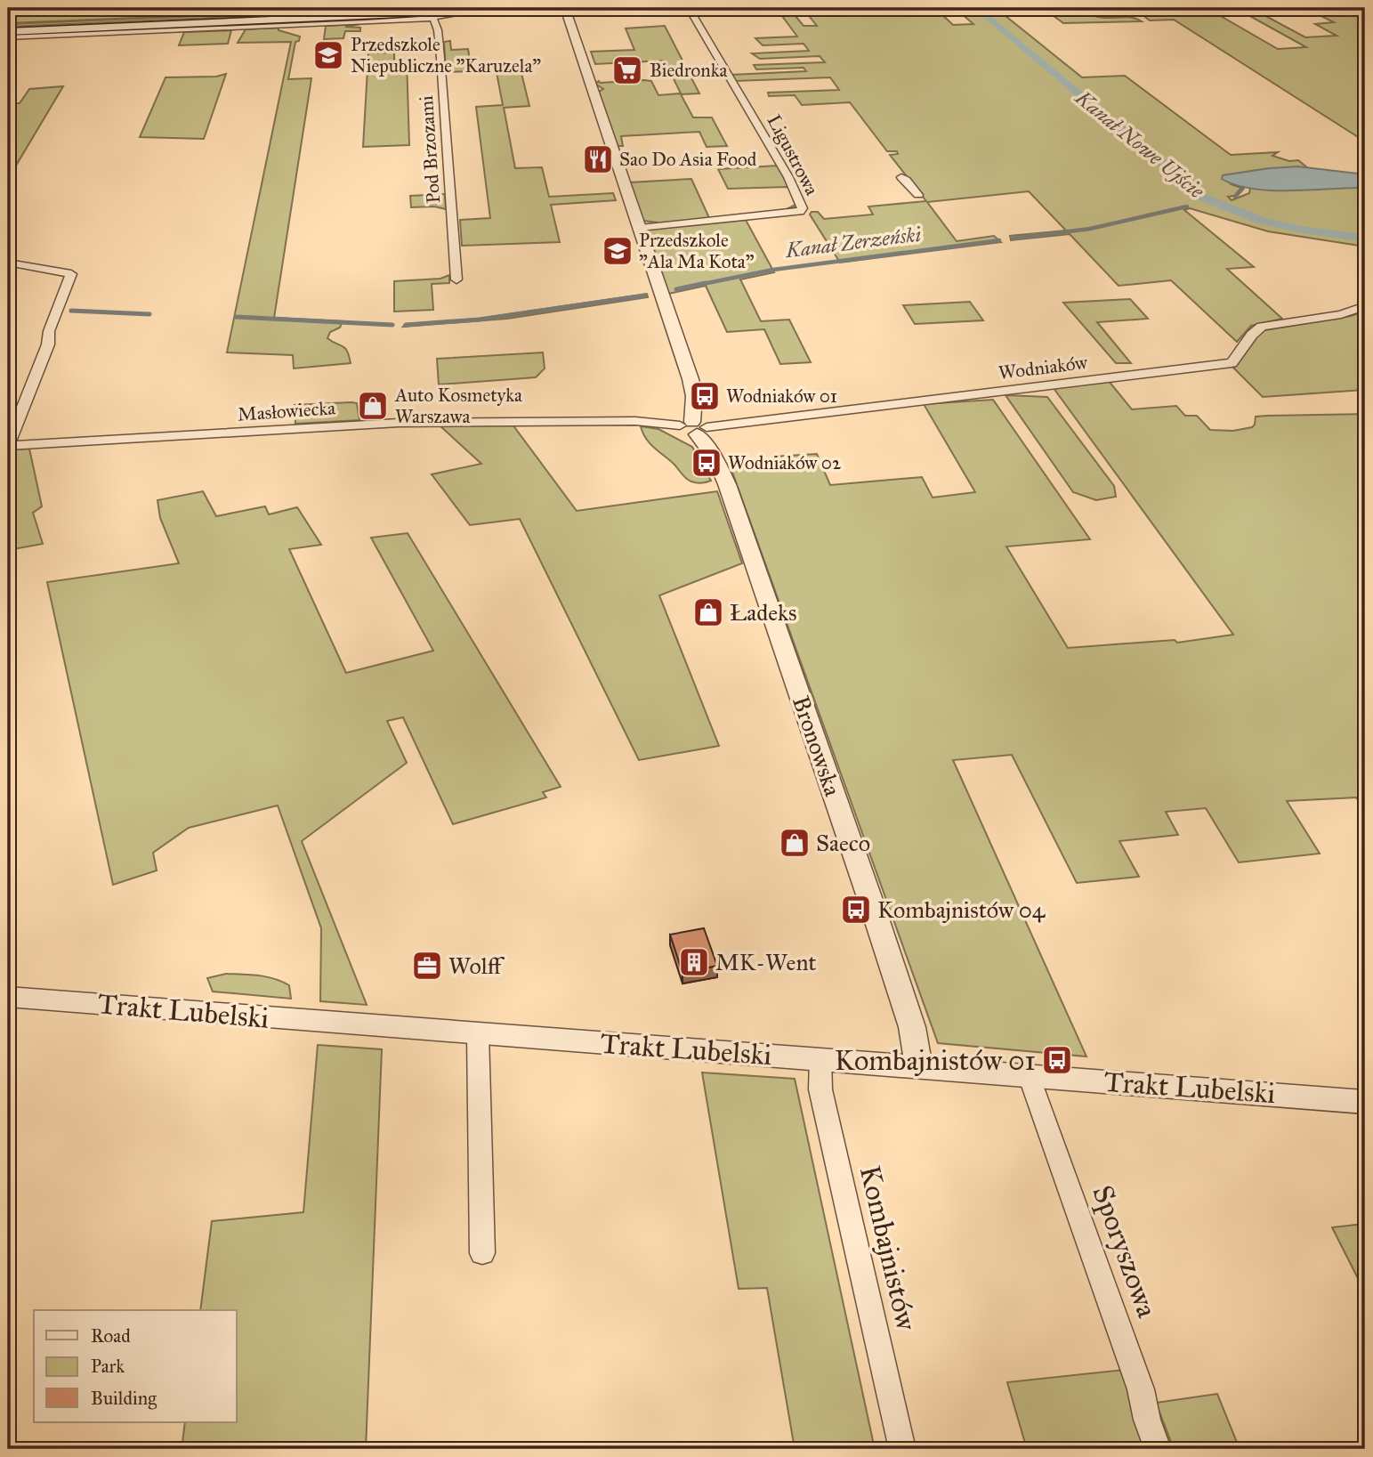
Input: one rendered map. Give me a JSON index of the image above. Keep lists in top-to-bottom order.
{
  "streets": {
    "street": [
      "Pod Brzozami",
      "Ligustrowa",
      "Wodniaków",
      "Masłowiecka",
      "Bronowska",
      "Trakt Lubelski",
      "Kombajnistów",
      "Sporyszowa"
    ]
  },
  "crossings": [
    ["Wodniaków", "Masłowiecka"],
    ["Wodniaków", "Bronowska"],
    ["Masłowiecka", "Bronowska"],
    ["Bronowska", "Trakt Lubelski"],
    ["Trakt Lubelski", "Kombajnistów"],
    ["Trakt Lubelski", "Sporyszowa"]
  ],
  "water": ["Kanał Nowe Ujście", "Kanał Zerzeński"],
  "places": {
    "school or university": ["Przedszkole Niepubliczne \"Karuzela\"", "Przedszkole \"Ala Ma Kota\""],
    "supermarket": ["Biedronka"],
    "restaurant": ["Sao Do Asia Food"],
    "bus stop": [
      "Wodniaków 01",
      "Wodniaków 02",
      "Kombajnistów 04",
      "Kombajnistów 01"
    ],
    "shop": ["Auto Kosmetyka Warszawa", "Ładeks", "Saeco"],
    "building": ["MK-Went"],
    "office": ["Wolff"]
  },
  "legend": ["Road", "Park", "Building"]
}
